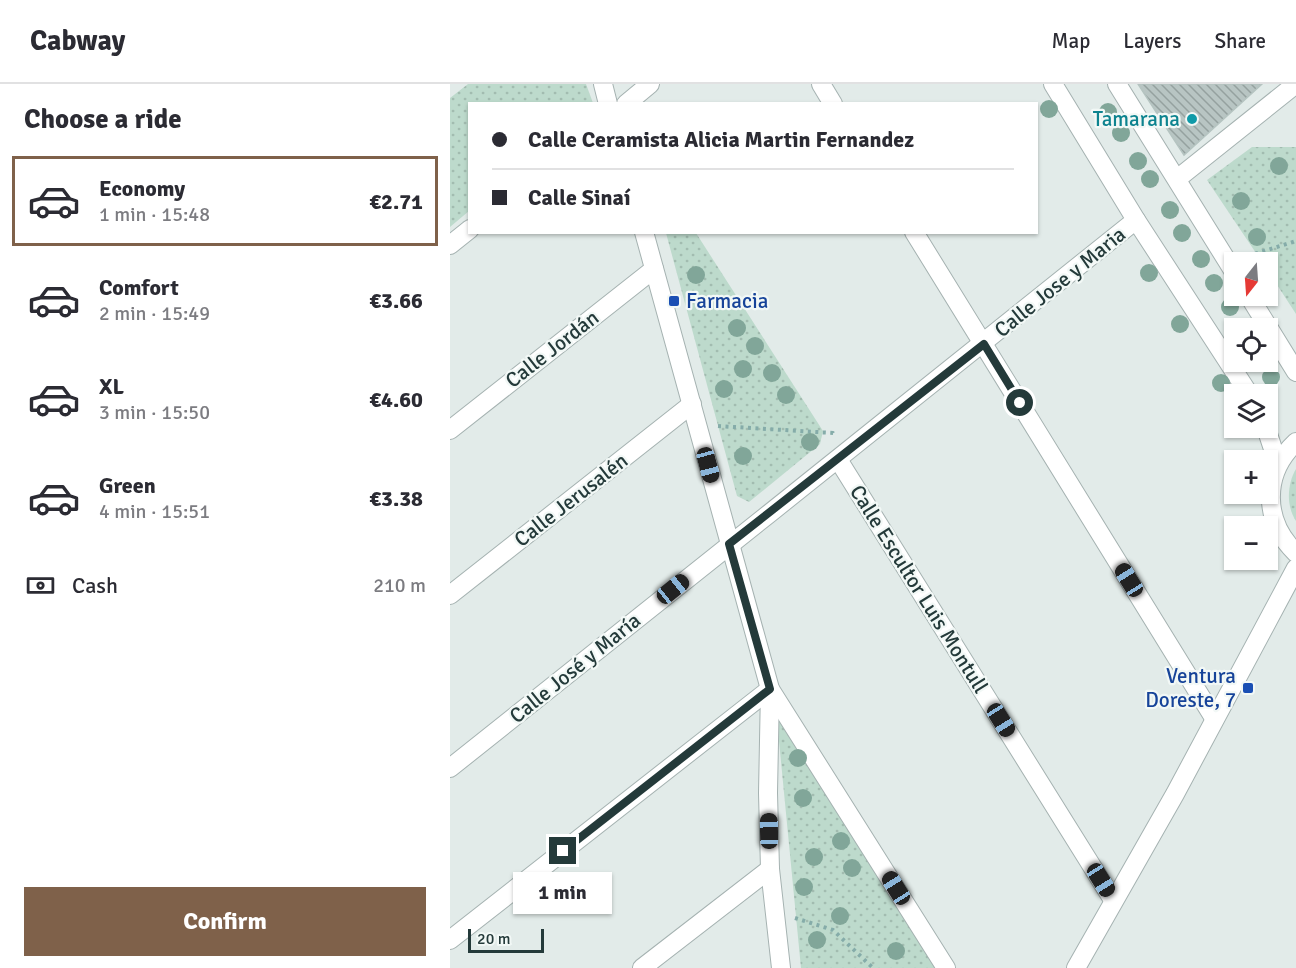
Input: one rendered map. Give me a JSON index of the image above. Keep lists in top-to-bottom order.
{
  "streets": {
    "street": [
      "Calle Jose y Maria",
      "Calle Jordán",
      "Calle Jerusalén",
      "Calle Escultor Luis Montull",
      "Calle José y María"
    ]
  },
  "crossings": [
    ["Calle Jose y Maria", "Calle Escultor Luis Montull"],
    ["Calle Jose y Maria", "Calle José y María"]
  ],
  "places": {
    "other": ["Tamarana"],
    "transit": ["Farmacia", "Ventura Doreste, 7"]
  },
  "scale_bar": "20 m",
  "north": "bottom",
  "page": {
    "header": "Cabway",
    "nav": ["Map", "Layers", "Share"],
    "heading": "Choose a ride",
    "banner": ["Calle Ceramista Alicia Martin Fernandez", "Calle Sinaí"],
    "list": [
      {
        "name": "Economy",
        "note": "1 min · 15:48",
        "value": "€2.71"
      },
      {
        "name": "Comfort",
        "note": "2 min · 15:49",
        "value": "€3.66"
      },
      {
        "name": "XL",
        "note": "3 min · 15:50",
        "value": "€4.60"
      },
      {
        "name": "Green",
        "note": "4 min · 15:51",
        "value": "€3.38"
      }
    ],
    "map_buttons": ["+", "−"],
    "pay": ["Cash", "210 m"],
    "bubble": "1 min",
    "buttons": "Confirm",
    "scale": "20 m"
  }
}
